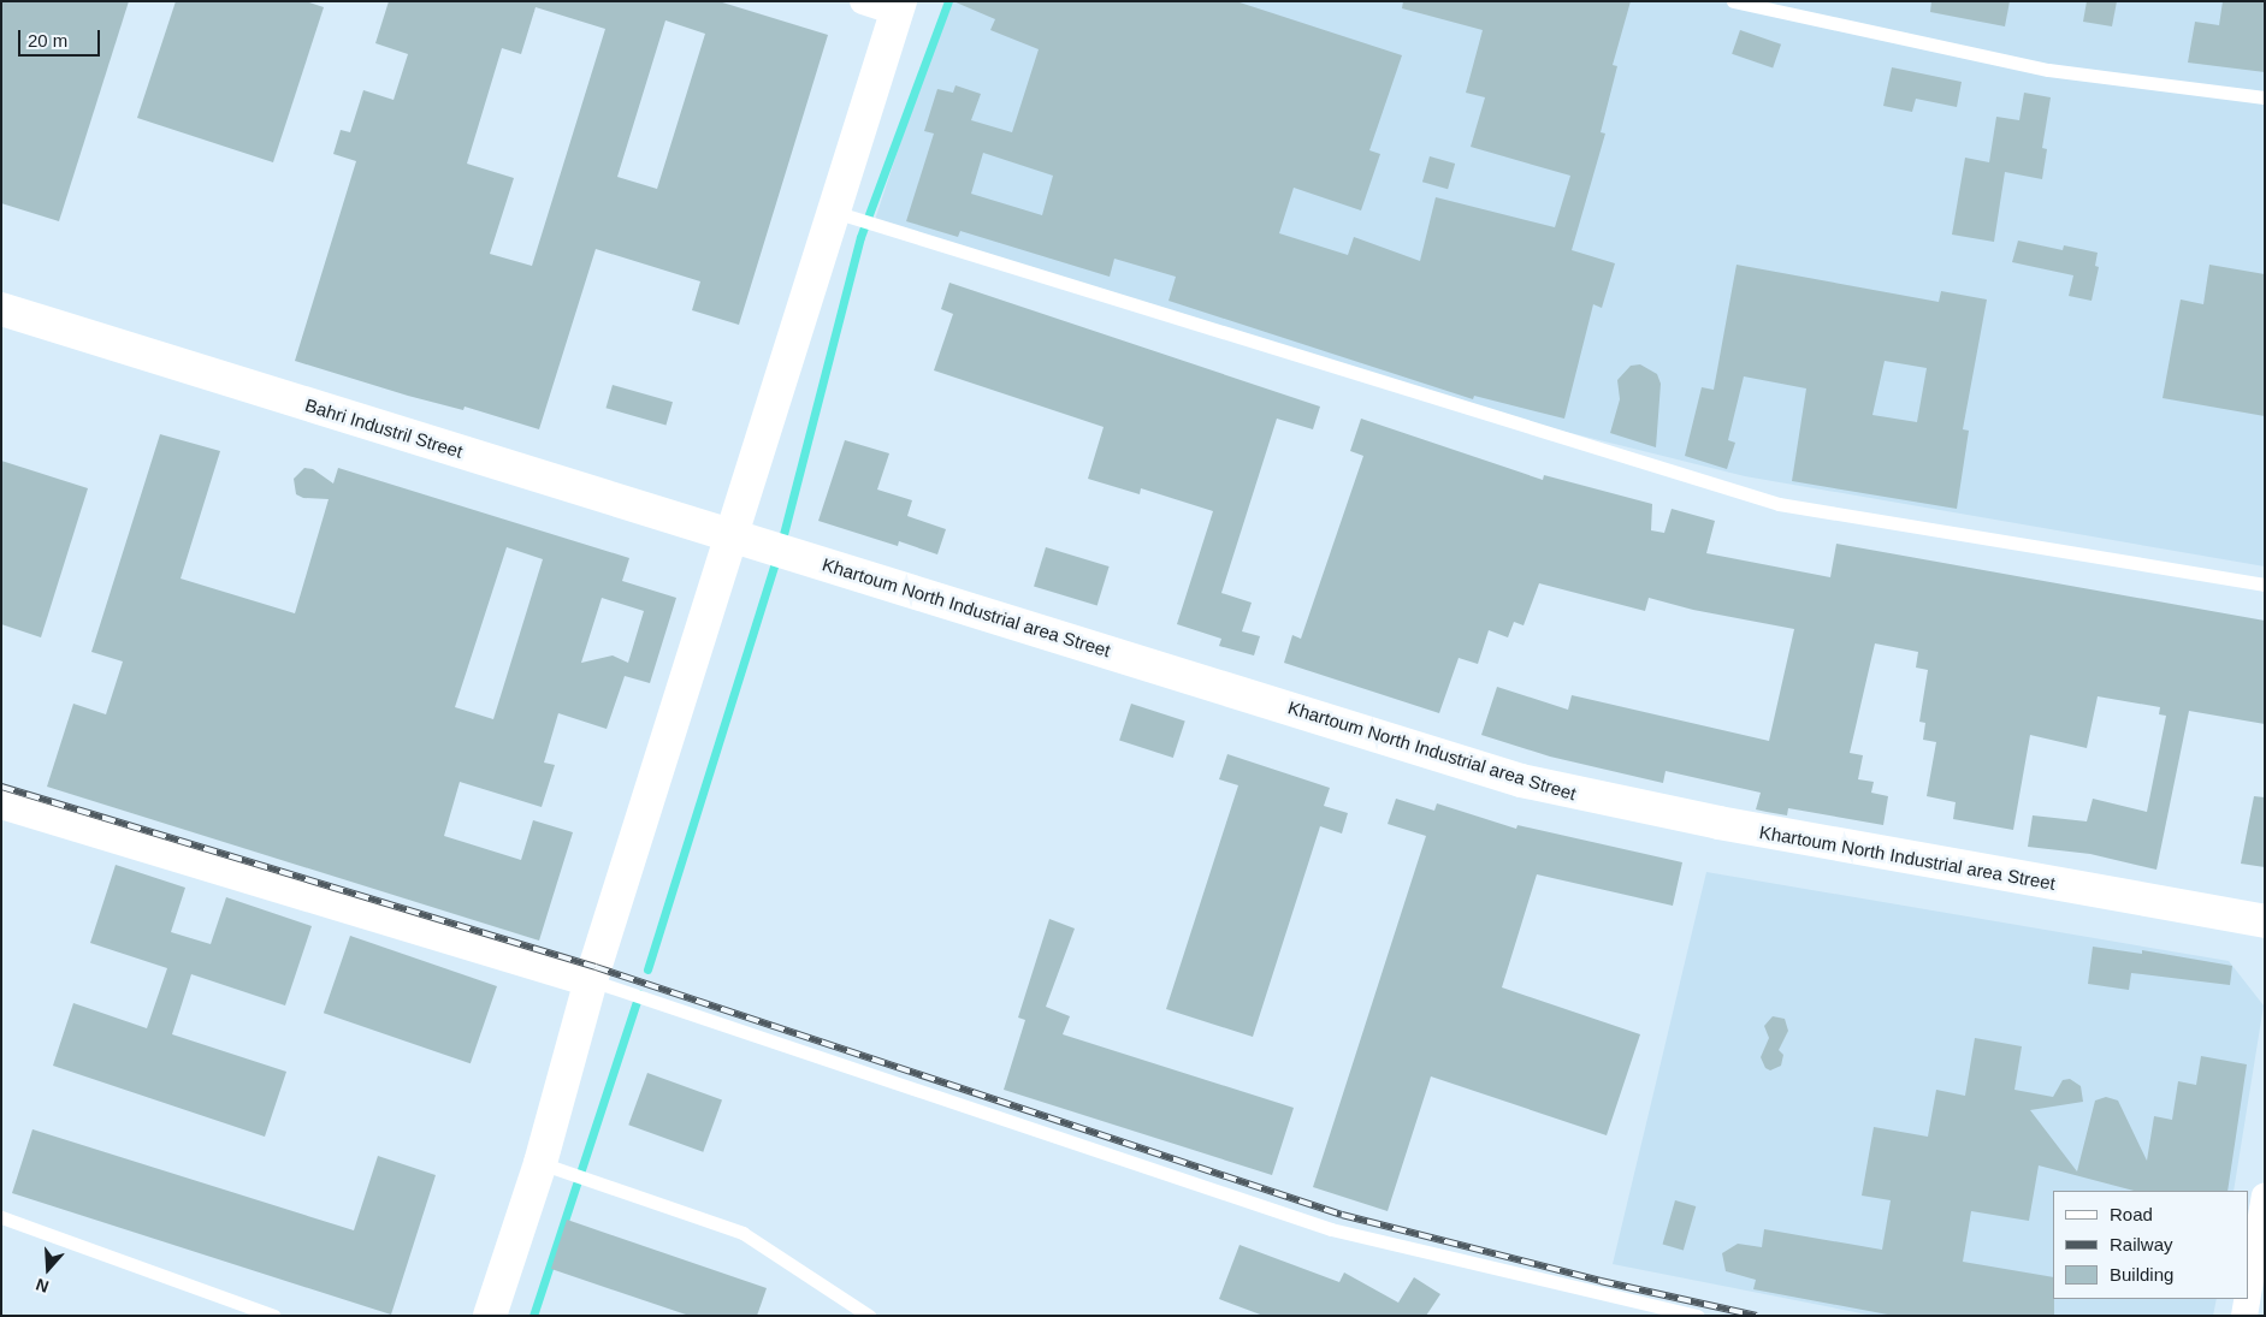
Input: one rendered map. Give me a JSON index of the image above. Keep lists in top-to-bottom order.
{
  "streets": {
    "street": ["Bahri Industril Street", "Khartoum North Industrial area Street"]
  },
  "crossings": [
    ["Bahri Industril Street", "Khartoum North Industrial area Street"]
  ],
  "legend": ["Road", "Railway", "Building"],
  "scale_bar": "20 m",
  "north": "bottom"
}
